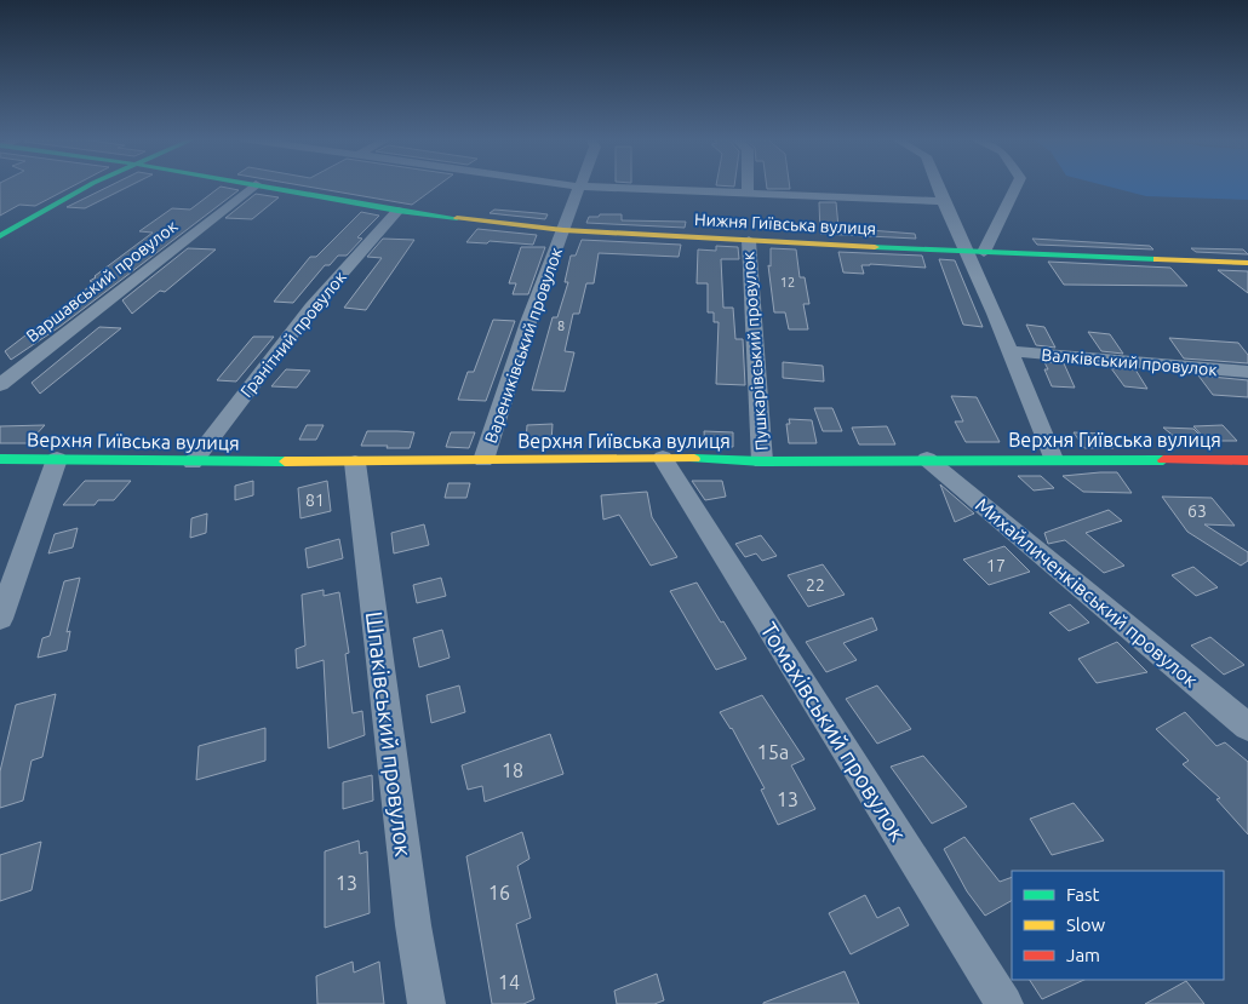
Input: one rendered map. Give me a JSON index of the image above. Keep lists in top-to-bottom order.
{
  "streets": {
    "street": [
      "Нижня Гиївська вулиця",
      "Варшавський провулок",
      "Гранітний провулок",
      "Варениківський провулок",
      "Пушкарівський провулок",
      "Валківський провулок",
      "Верхня Гиївська вулиця",
      "Михайличенківський провулок",
      "Томахівський провулок",
      "Шпаківський провулок"
    ]
  },
  "crossings": [
    ["Нижня Гиївська вулиця", "Гранітний провулок"],
    ["Нижня Гиївська вулиця", "Варениківський провулок"],
    ["Нижня Гиївська вулиця", "Пушкарівський провулок"],
    ["Гранітний провулок", "Верхня Гиївська вулиця"],
    ["Варениківський провулок", "Верхня Гиївська вулиця"],
    ["Пушкарівський провулок", "Верхня Гиївська вулиця"],
    ["Верхня Гиївська вулиця", "Михайличенківський провулок"],
    ["Верхня Гиївська вулиця", "Томахівський провулок"],
    ["Верхня Гиївська вулиця", "Шпаківський провулок"]
  ],
  "house_numbers": [
    "12",
    "8",
    "81",
    "63",
    "17",
    "22",
    "15а",
    "18",
    "13",
    "13",
    "16",
    "14"
  ],
  "legend": ["Fast", "Slow", "Jam"]
}
